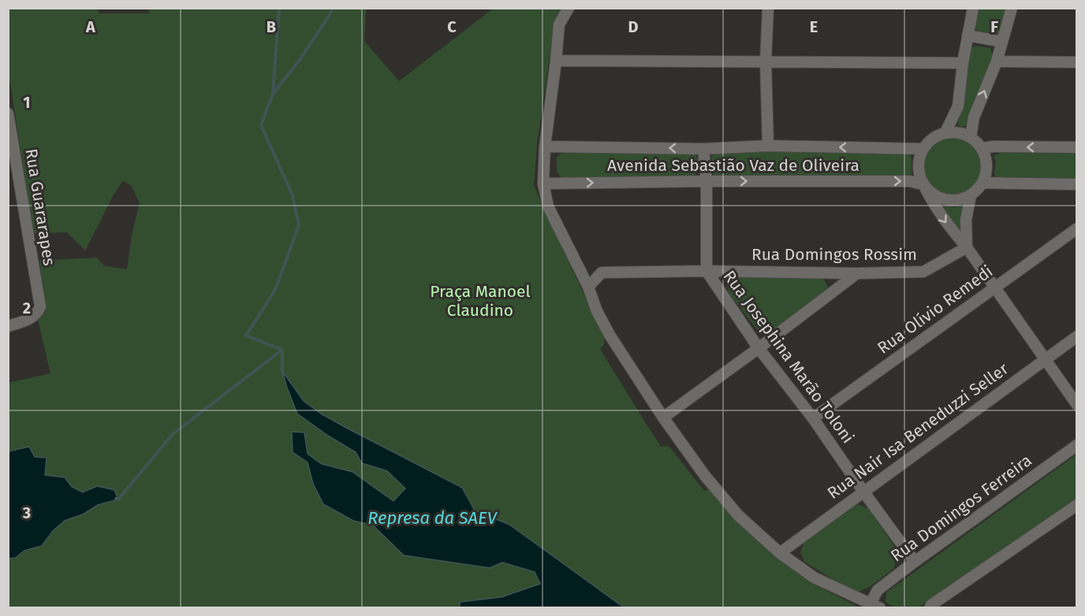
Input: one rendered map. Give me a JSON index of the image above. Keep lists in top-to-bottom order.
{
  "streets": {
    "street": [
      "Avenida Sebastião Vaz de Oliveira",
      "Rua Guararapes",
      "Rua Domingos Rossim",
      "Rua Olívio Remedi",
      "Rua Josephina Marão Toloni",
      "Rua Nair Isa Beneduzzi Seller",
      "Rua Domingos Ferreira"
    ]
  },
  "crossings": [
    ["Avenida Sebastião Vaz de Oliveira", "Rua Josephina Marão Toloni"],
    ["Rua Domingos Rossim", "Rua Josephina Marão Toloni"],
    ["Rua Olívio Remedi", "Rua Josephina Marão Toloni"],
    ["Rua Josephina Marão Toloni", "Rua Nair Isa Beneduzzi Seller"],
    ["Rua Josephina Marão Toloni", "Rua Domingos Ferreira"]
  ],
  "water": ["Represa da SAEV"],
  "parks": ["Praça Manoel Claudino"],
  "grid": {
    "columns": [
      "A",
      "B",
      "C",
      "D",
      "E",
      "F"
    ],
    "rows": ["1", "2", "3"]
  }
}
